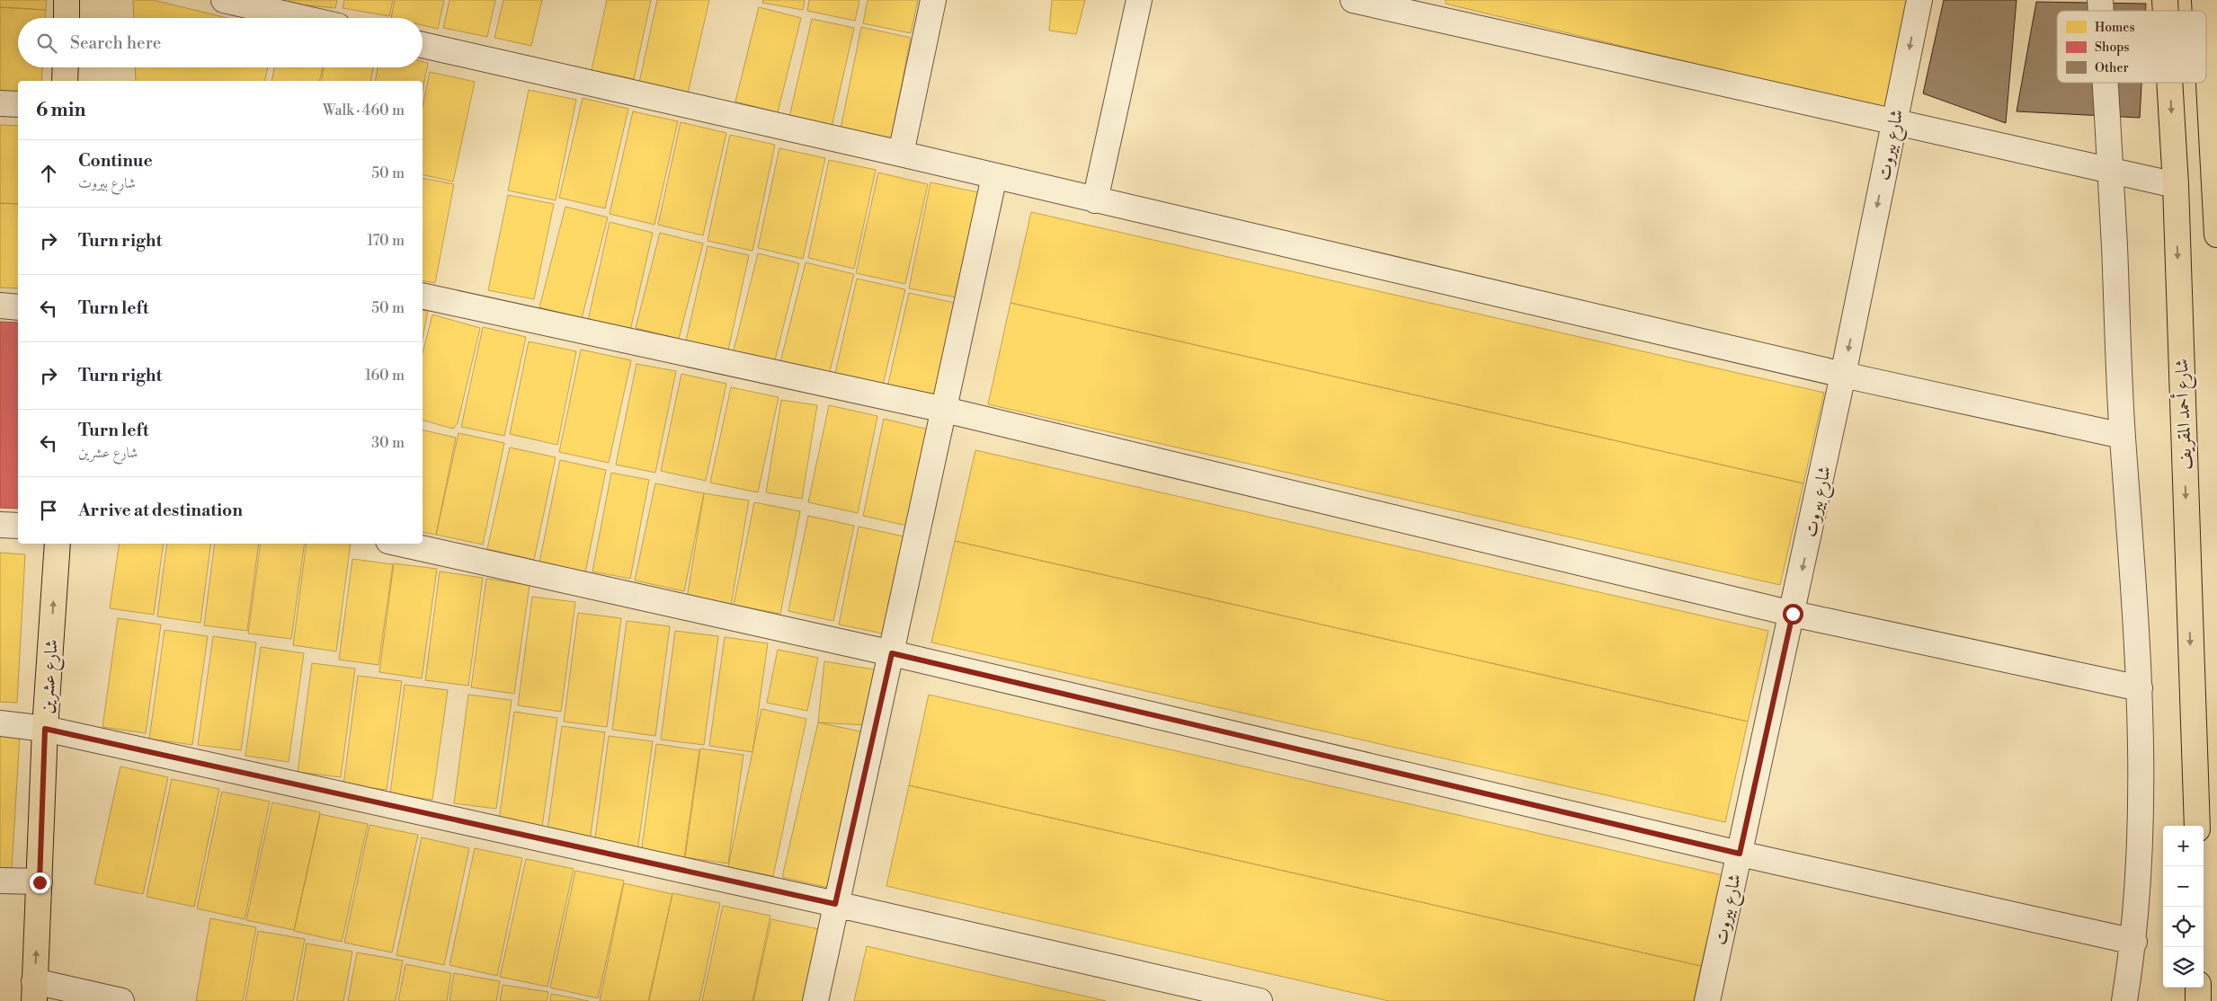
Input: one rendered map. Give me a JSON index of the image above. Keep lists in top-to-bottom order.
{
  "streets": {
    "main road": ["شارع أحمد المقريف", "شارع عشرين"],
    "street": ["شارع بيروت"]
  },
  "one_way": ["شارع بيروت", "شارع أحمد المقريف", "شارع عشرين"],
  "legend": ["Homes", "Shops", "Other"],
  "page": {
    "search": "Search here",
    "heading": ["6 min", "Walk · 460 m"],
    "list": [
      ["Continue", "شارع بيروت", "50 m"],
      ["Turn right", "170 m"],
      ["Turn left", "50 m"],
      ["Turn right", "160 m"],
      ["Turn left", "شارع عشرين", "30 m"],
      "Arrive at destination"
    ],
    "map_buttons": ["+", "−"]
  }
}
